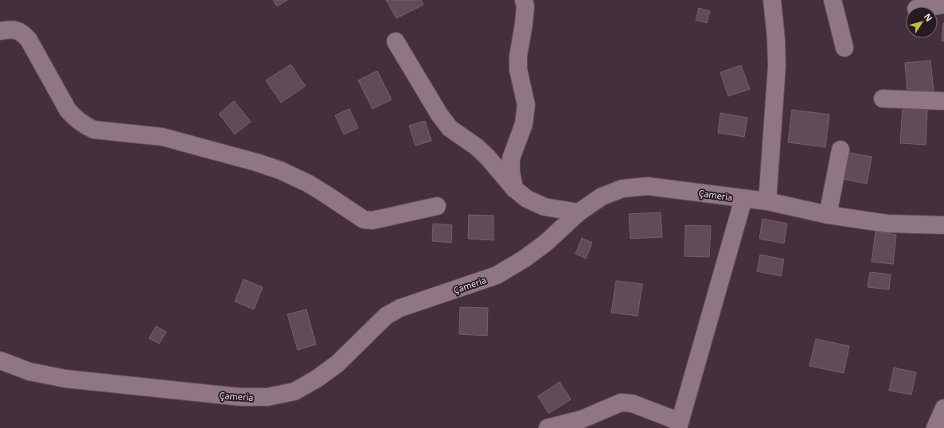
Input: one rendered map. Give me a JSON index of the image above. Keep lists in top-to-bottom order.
{
  "streets": {
    "street": ["Çameria"]
  },
  "north": "top right"
}
